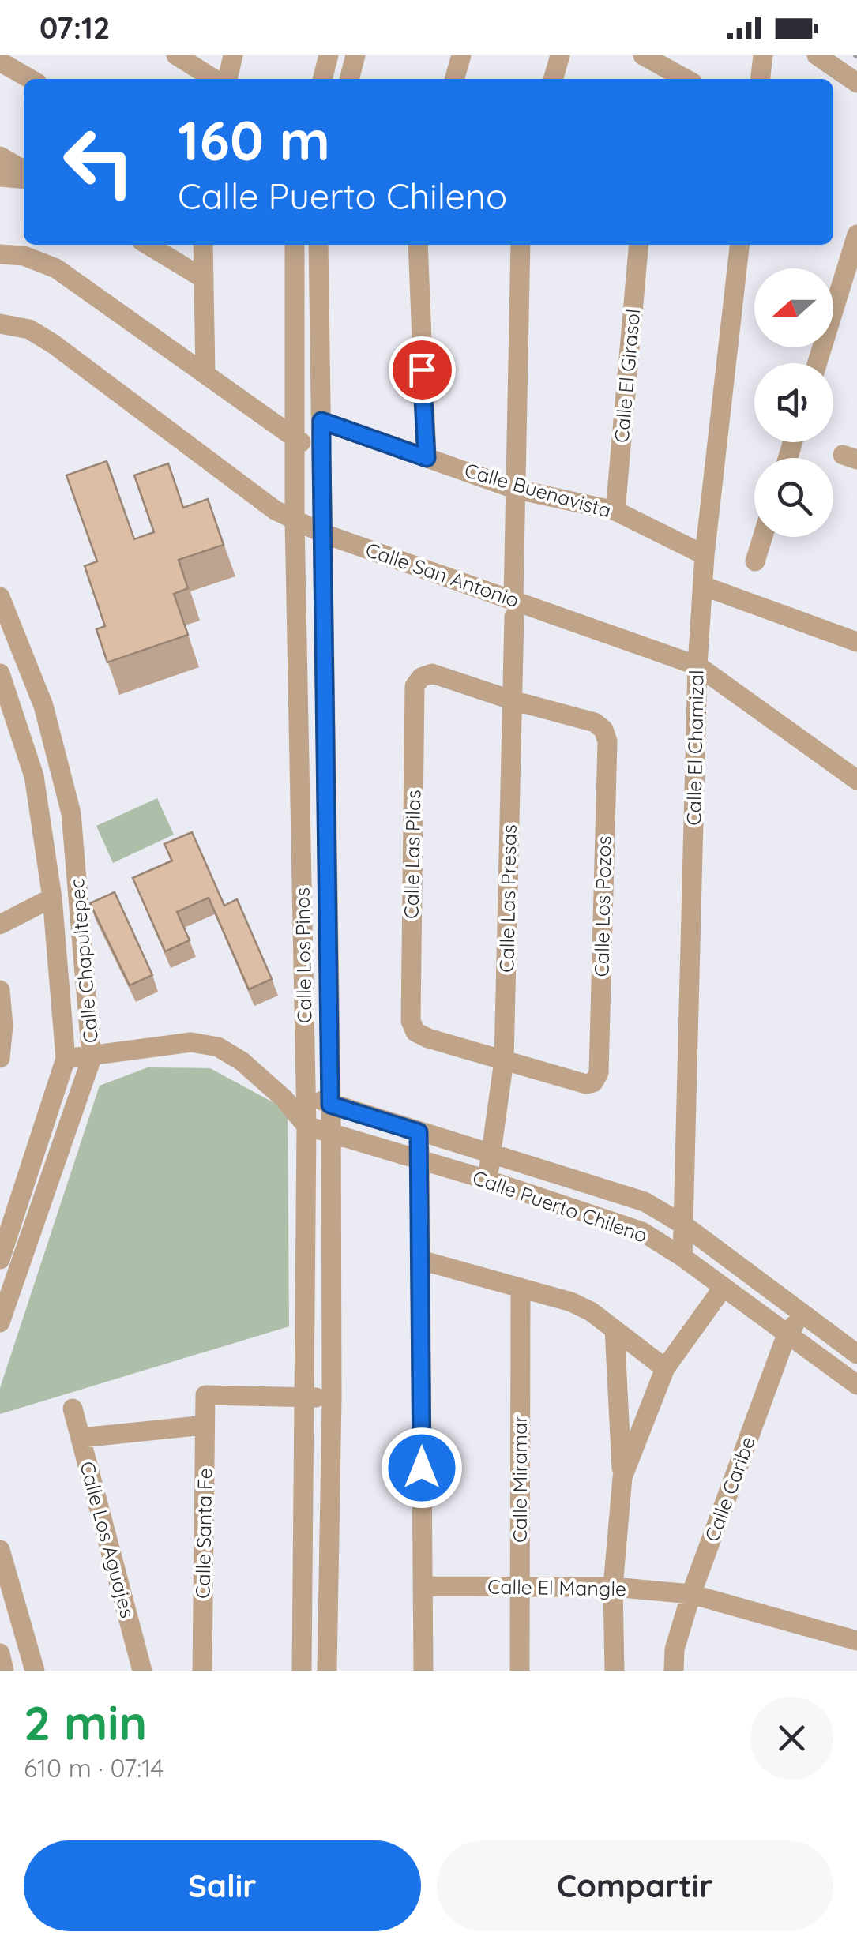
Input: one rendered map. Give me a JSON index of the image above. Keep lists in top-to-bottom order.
{
  "streets": {
    "street": [
      "Calle El Girasol",
      "Calle Buenavista",
      "Calle San Antonio",
      "Calle El Chamizal",
      "Calle Las Pilas",
      "Calle Las Presas",
      "Calle Los Pozos",
      "Calle Los Pinos",
      "Calle Chapultepec",
      "Calle Puerto Chileno",
      "Calle Miramar",
      "Calle Caribe",
      "Calle Santa Fe",
      "Calle Los Aguajes",
      "Calle El Mangle"
    ]
  },
  "crossings": [
    ["Calle El Girasol", "Calle Buenavista"],
    ["Calle Buenavista", "Calle El Chamizal"],
    ["Calle Buenavista", "Calle Las Presas"],
    ["Calle Buenavista", "Calle Los Pinos"],
    ["Calle San Antonio", "Calle El Chamizal"],
    ["Calle San Antonio", "Calle Las Presas"],
    ["Calle San Antonio", "Calle Los Pinos"],
    ["Calle El Chamizal", "Calle Puerto Chileno"],
    ["Calle Las Pilas", "Calle Las Presas"],
    ["Calle Las Pilas", "Calle Los Pozos"],
    ["Calle Las Presas", "Calle Los Pozos"],
    ["Calle Las Presas", "Calle Puerto Chileno"],
    ["Calle Los Pinos", "Calle Puerto Chileno"],
    ["Calle Los Pinos", "Calle Santa Fe"],
    ["Calle Chapultepec", "Calle Puerto Chileno"],
    ["Calle Puerto Chileno", "Calle Caribe"],
    ["Calle Miramar", "Calle El Mangle"],
    ["Calle Caribe", "Calle El Mangle"]
  ],
  "north": "left",
  "page": {
    "status": "07:12",
    "turn": ["160 m", "Calle Puerto Chileno"],
    "heading": ["2 min", "610 m · 07:14"],
    "buttons": ["Salir", "Compartir"]
  }
}
